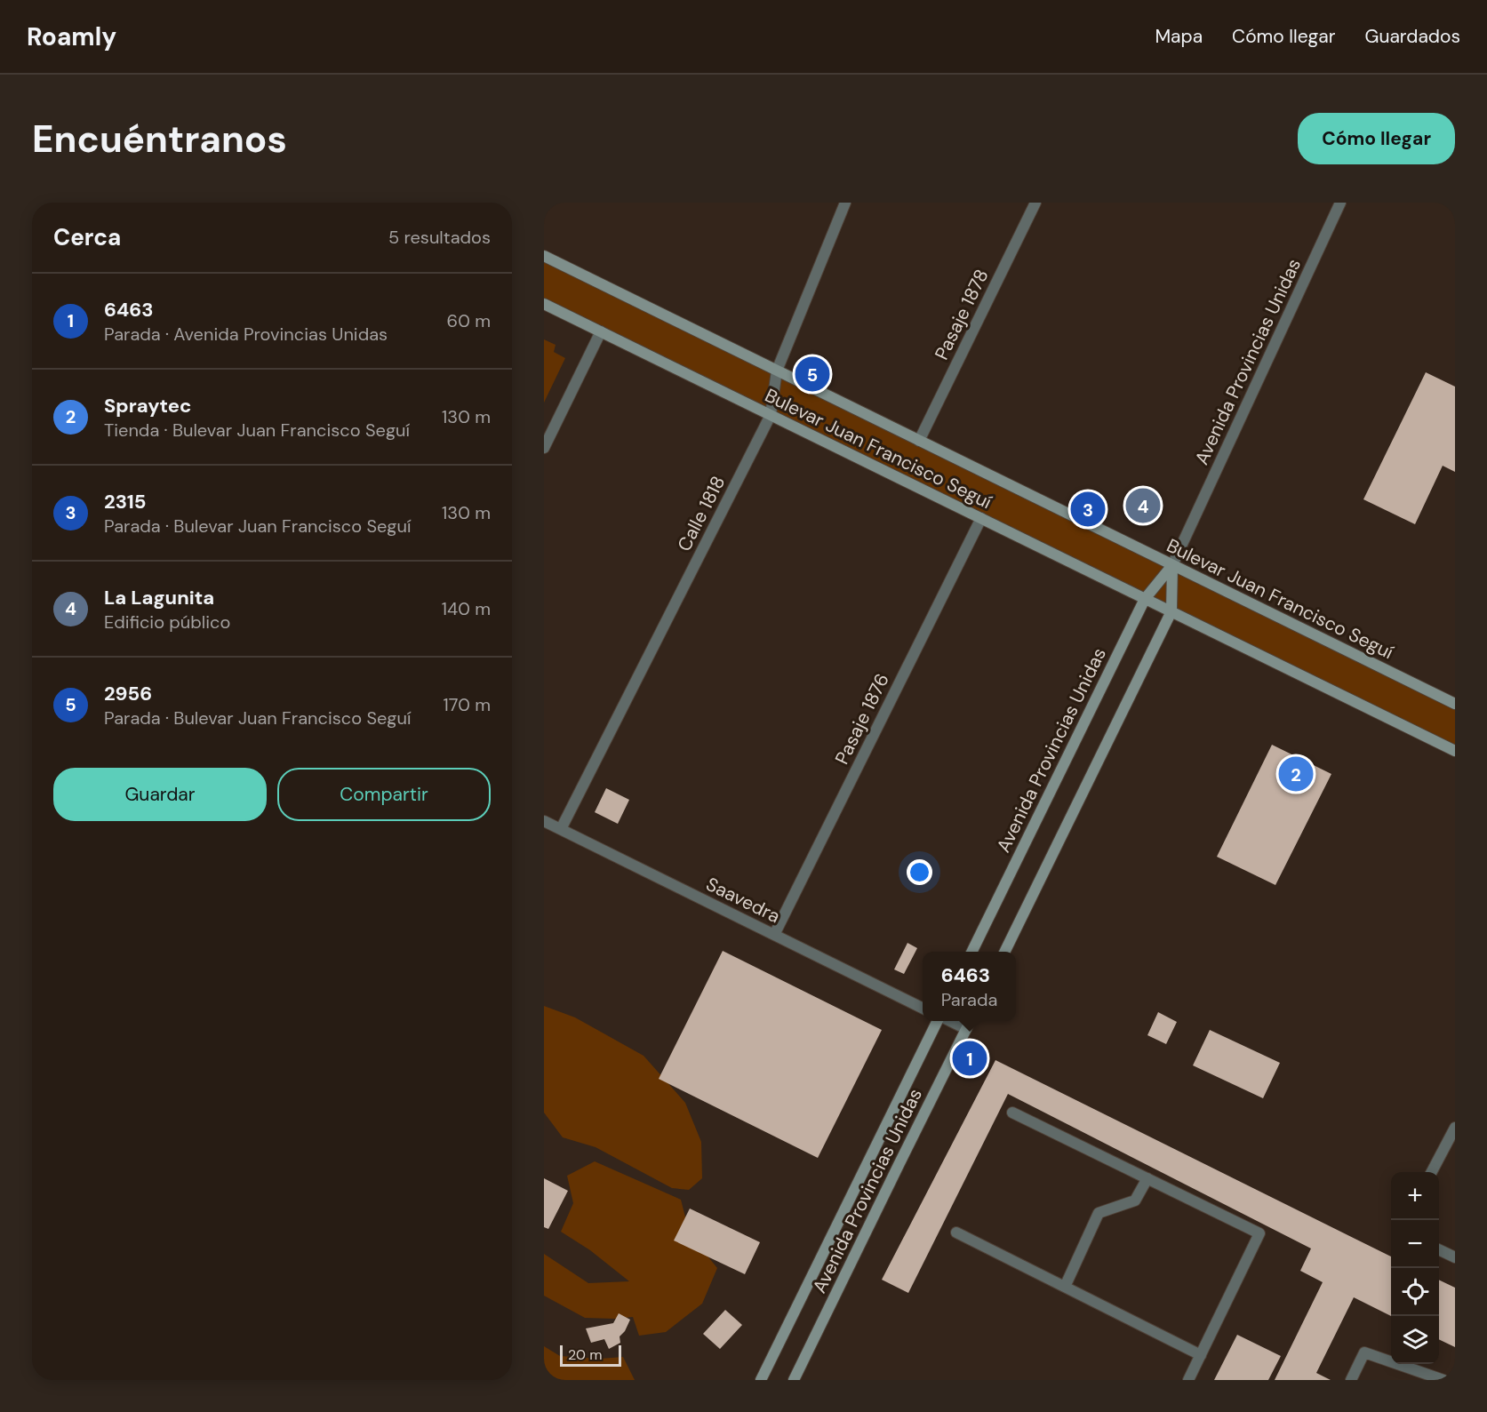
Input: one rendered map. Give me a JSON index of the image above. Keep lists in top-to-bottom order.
{
  "streets": {
    "main road": ["Avenida Provincias Unidas", "Bulevar Juan Francisco Seguí"],
    "street": [
      "Pasaje 1878",
      "Calle 1818",
      "Pasaje 1876",
      "Saavedra"
    ]
  },
  "crossings": [
    ["Pasaje 1878", "Bulevar Juan Francisco Seguí"],
    ["Avenida Provincias Unidas", "Bulevar Juan Francisco Seguí"],
    ["Bulevar Juan Francisco Seguí", "Calle 1818"],
    ["Bulevar Juan Francisco Seguí", "Pasaje 1876"],
    ["Calle 1818", "Saavedra"],
    ["Pasaje 1876", "Saavedra"]
  ],
  "scale_bar": "20 m",
  "page": {
    "header": "Roamly",
    "nav": ["Mapa", "Cómo llegar", "Guardados"],
    "buttons": [
      "Cómo llegar",
      ["Guardar", "Compartir"]
    ],
    "title": "Encuéntranos",
    "heading": ["Cerca", "5 resultados"],
    "list": [
      {
        "mark": "1",
        "name": "6463",
        "note": "Parada · Avenida Provincias Unidas",
        "value": "60 m"
      },
      {
        "mark": "2",
        "name": "Spraytec",
        "note": "Tienda · Bulevar Juan Francisco Seguí",
        "value": "130 m"
      },
      {
        "mark": "3",
        "name": "2315",
        "note": "Parada · Bulevar Juan Francisco Seguí",
        "value": "130 m"
      },
      {
        "mark": "4",
        "name": "La Lagunita",
        "note": "Edificio público",
        "value": "140 m"
      },
      {
        "mark": "5",
        "name": "2956",
        "note": "Parada · Bulevar Juan Francisco Seguí",
        "value": "170 m"
      }
    ],
    "pins": [
      "5",
      "4",
      "3",
      "2",
      "1"
    ],
    "popup": ["6463", "Parada"],
    "map_buttons": ["+", "−"],
    "scale": "20 m"
  }
}
